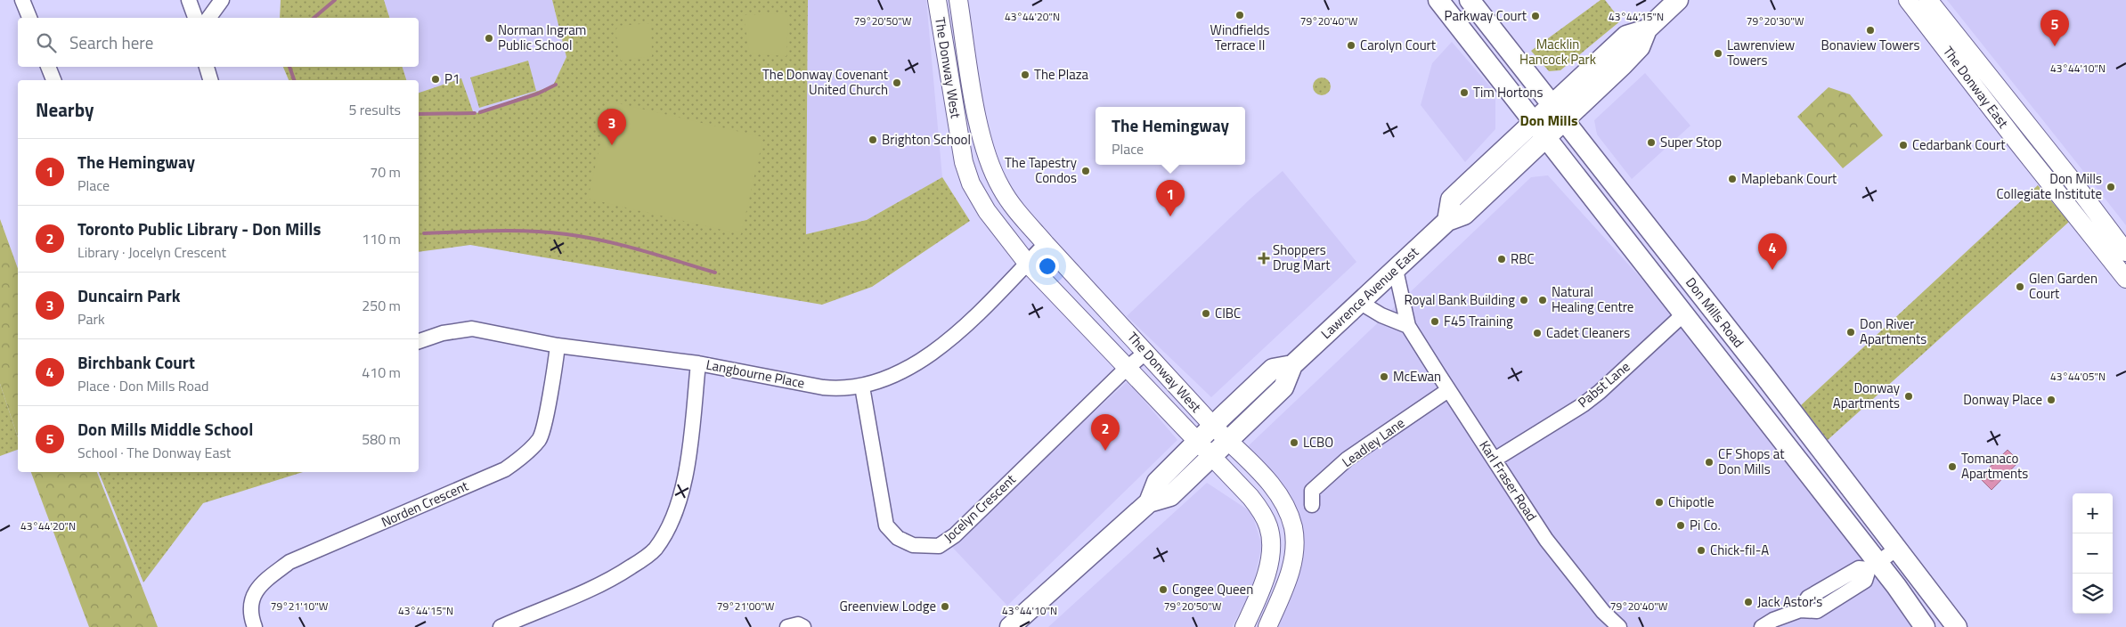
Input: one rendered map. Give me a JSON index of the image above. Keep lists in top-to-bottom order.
{
  "streets": {
    "main road": ["Lawrence Avenue East", "Don Mills Road"],
    "street": [
      "The Donway West",
      "The Donway East",
      "Langbourne Place",
      "Pabst Lane",
      "Leadley Lane",
      "Karl Fraser Road",
      "Norden Crescent",
      "Jocelyn Crescent"
    ]
  },
  "crossings": [
    ["The Donway West", "Lawrence Avenue East"],
    ["The Donway West", "Langbourne Place"],
    ["The Donway West", "Jocelyn Crescent"],
    ["Lawrence Avenue East", "Don Mills Road"],
    ["Lawrence Avenue East", "Karl Fraser Road"],
    ["Don Mills Road", "Pabst Lane"],
    ["Langbourne Place", "Norden Crescent"],
    ["Langbourne Place", "Jocelyn Crescent"],
    ["Pabst Lane", "Karl Fraser Road"],
    ["Leadley Lane", "Karl Fraser Road"]
  ],
  "districts": ["Don Mills"],
  "parks": ["Macklin Hancock Park"],
  "places": {
    "other": [
      "Windfields Terrace II",
      "Parkway Court",
      "Bonaview Towers",
      "Norman Ingram Public School",
      "Carolyn Court",
      "Lawrenview Towers",
      "The Plaza",
      "P1",
      "The Donway Covenant United Church",
      "Tim Hortons",
      "Brighton School",
      "Super Stop",
      "Cedarbank Court",
      "The Tapestry Condos",
      "Maplebank Court",
      "Don Mills Collegiate Institute",
      "RBC",
      "Glen Garden Court",
      "Royal Bank Building",
      "Natural Healing Centre",
      "CIBC",
      "F45 Training",
      "Don River Apartments",
      "Cadet Cleaners",
      "McEwan",
      "Donway Apartments",
      "Donway Place",
      "LCBO",
      "CF Shops at Don Mills",
      "Tomanaco Apartments",
      "Chipotle",
      "Pi Co.",
      "Chick-fil-A",
      "Congee Queen",
      "Jack Astor's",
      "Greenview Lodge"
    ],
    "health": ["Shoppers Drug Mart"]
  },
  "page": {
    "pins": [
      "5",
      "3",
      "1",
      "4",
      "2"
    ],
    "search": "Search here",
    "heading": ["Nearby", "5 results"],
    "popup": ["The Hemingway", "Place"],
    "list": [
      {
        "mark": "1",
        "name": "The Hemingway",
        "note": "Place",
        "value": "70 m"
      },
      {
        "mark": "2",
        "name": "Toronto Public Library - Don Mills",
        "note": "Library · Jocelyn Crescent",
        "value": "110 m"
      },
      {
        "mark": "3",
        "name": "Duncairn Park",
        "note": "Park",
        "value": "250 m"
      },
      {
        "mark": "4",
        "name": "Birchbank Court",
        "note": "Place · Don Mills Road",
        "value": "410 m"
      },
      {
        "mark": "5",
        "name": "Don Mills Middle School",
        "note": "School · The Donway East",
        "value": "580 m"
      }
    ],
    "map_buttons": ["+", "−"]
  },
  "coordinates": [
    "43°44'20\"N",
    "43°44'15\"N",
    "79°20'50\"W",
    "79°20'40\"W",
    "79°20'30\"W",
    "43°44'10\"N",
    "43°44'05\"N",
    "79°21'10\"W",
    "79°21'00\"W"
  ]
}
